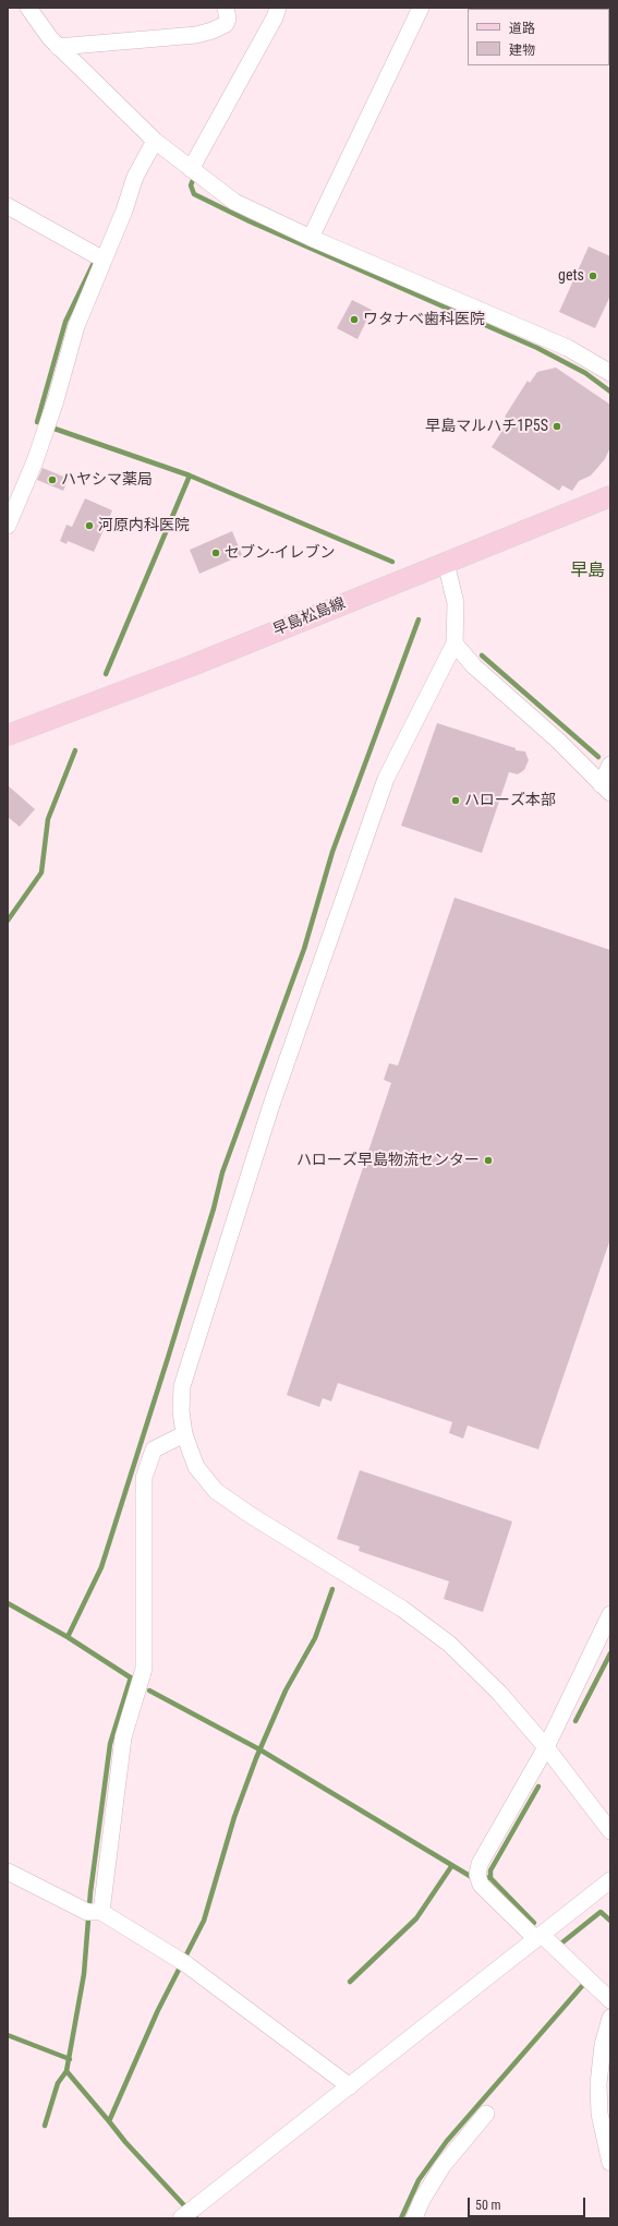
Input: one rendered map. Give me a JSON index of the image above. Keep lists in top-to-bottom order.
{
  "streets": {
    "main road": ["早島松島線"]
  },
  "districts": ["早島"],
  "places": [
    "gets",
    "ワタナベ歯科医院",
    "早島マルハチ1P5S",
    "ハヤシマ薬局",
    "河原内科医院",
    "セブン-イレブン",
    "ハローズ本部",
    "ハローズ早島物流センター"
  ],
  "legend": ["道路", "建物"],
  "scale_bar": "50 m"
}
